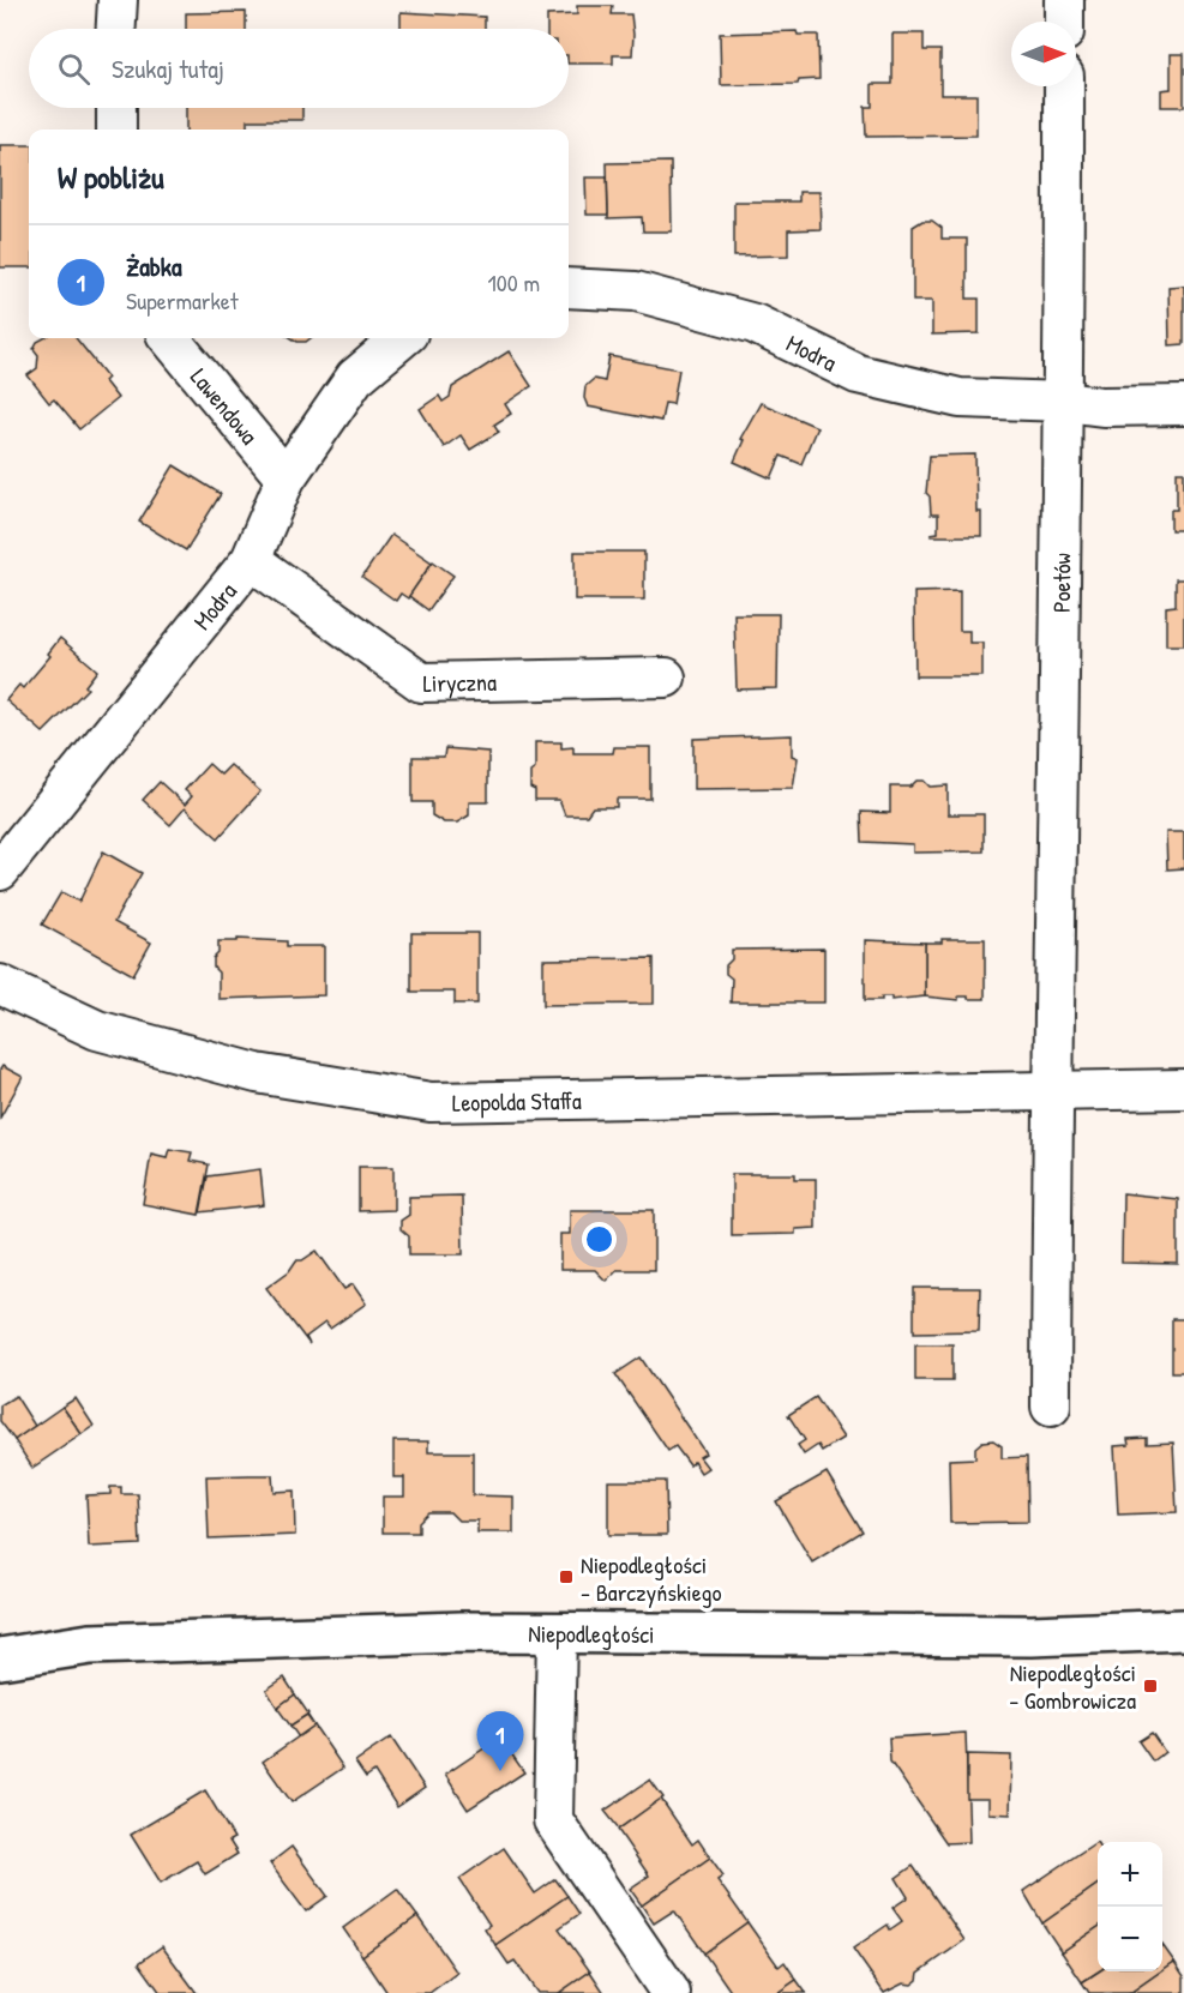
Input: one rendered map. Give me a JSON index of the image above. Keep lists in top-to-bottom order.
{
  "streets": {
    "street": [
      "Modra",
      "Lawendowa",
      "Poetów",
      "Liryczna",
      "Leopolda Staffa",
      "Niepodległości"
    ]
  },
  "crossings": [
    ["Modra", "Lawendowa"],
    ["Modra", "Poetów"],
    ["Modra", "Liryczna"],
    ["Poetów", "Leopolda Staffa"]
  ],
  "places": {
    "transit": ["Niepodległości - Barczyńskiego", "Niepodległości - Gombrowicza"]
  },
  "north": "right",
  "page": {
    "search": "Szukaj tutaj",
    "heading": "W pobliżu",
    "list": [
      {
        "mark": "1",
        "name": "Żabka",
        "note": "Supermarket",
        "value": "100 m"
      }
    ],
    "pins": "1",
    "map_buttons": ["+", "−"]
  }
}
